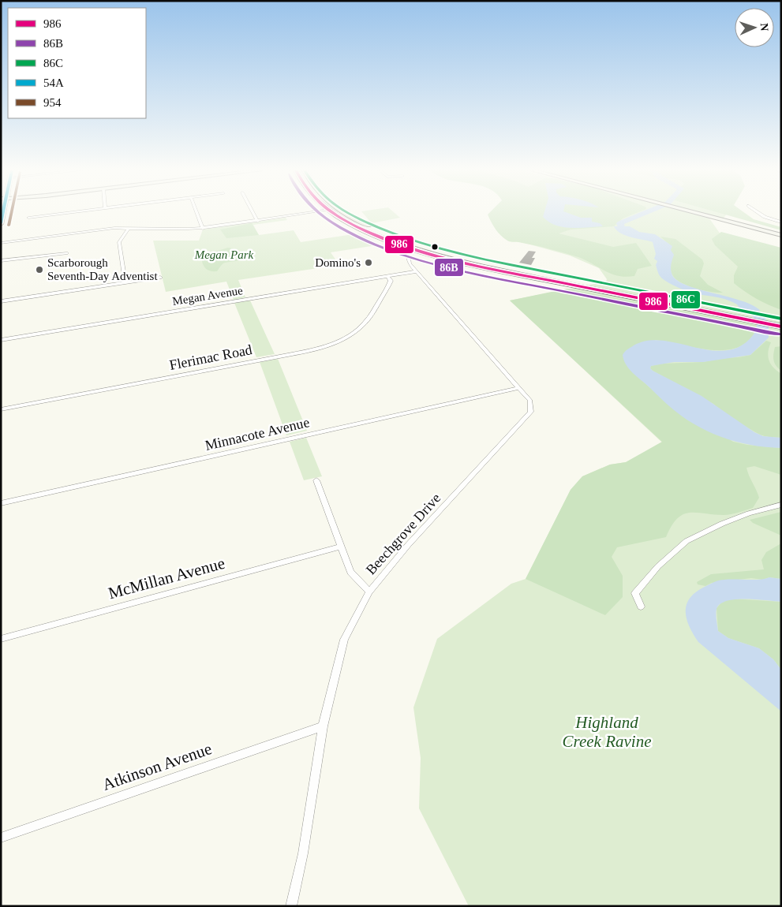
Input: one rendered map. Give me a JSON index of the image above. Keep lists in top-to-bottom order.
{
  "streets": {
    "street": [
      "Megan Avenue",
      "Flerimac Road",
      "Minnacote Avenue",
      "Beechgrove Drive",
      "McMillan Avenue",
      "Atkinson Avenue"
    ]
  },
  "crossings": [
    ["Megan Avenue", "Flerimac Road"],
    ["Megan Avenue", "Beechgrove Drive"],
    ["Minnacote Avenue", "Beechgrove Drive"],
    ["Beechgrove Drive", "Atkinson Avenue"]
  ],
  "parks": ["Megan Park", "Highland Creek Ravine"],
  "places": ["Domino's", "Scarborough Seventh-Day Adventist"],
  "lines": [
    "transit line 986",
    "transit line 86B",
    "transit line 86C",
    "transit line 54A",
    "transit line 954"
  ],
  "legend": [
    "986",
    "86B",
    "86C",
    "54A",
    "954"
  ],
  "north": "right"
}
